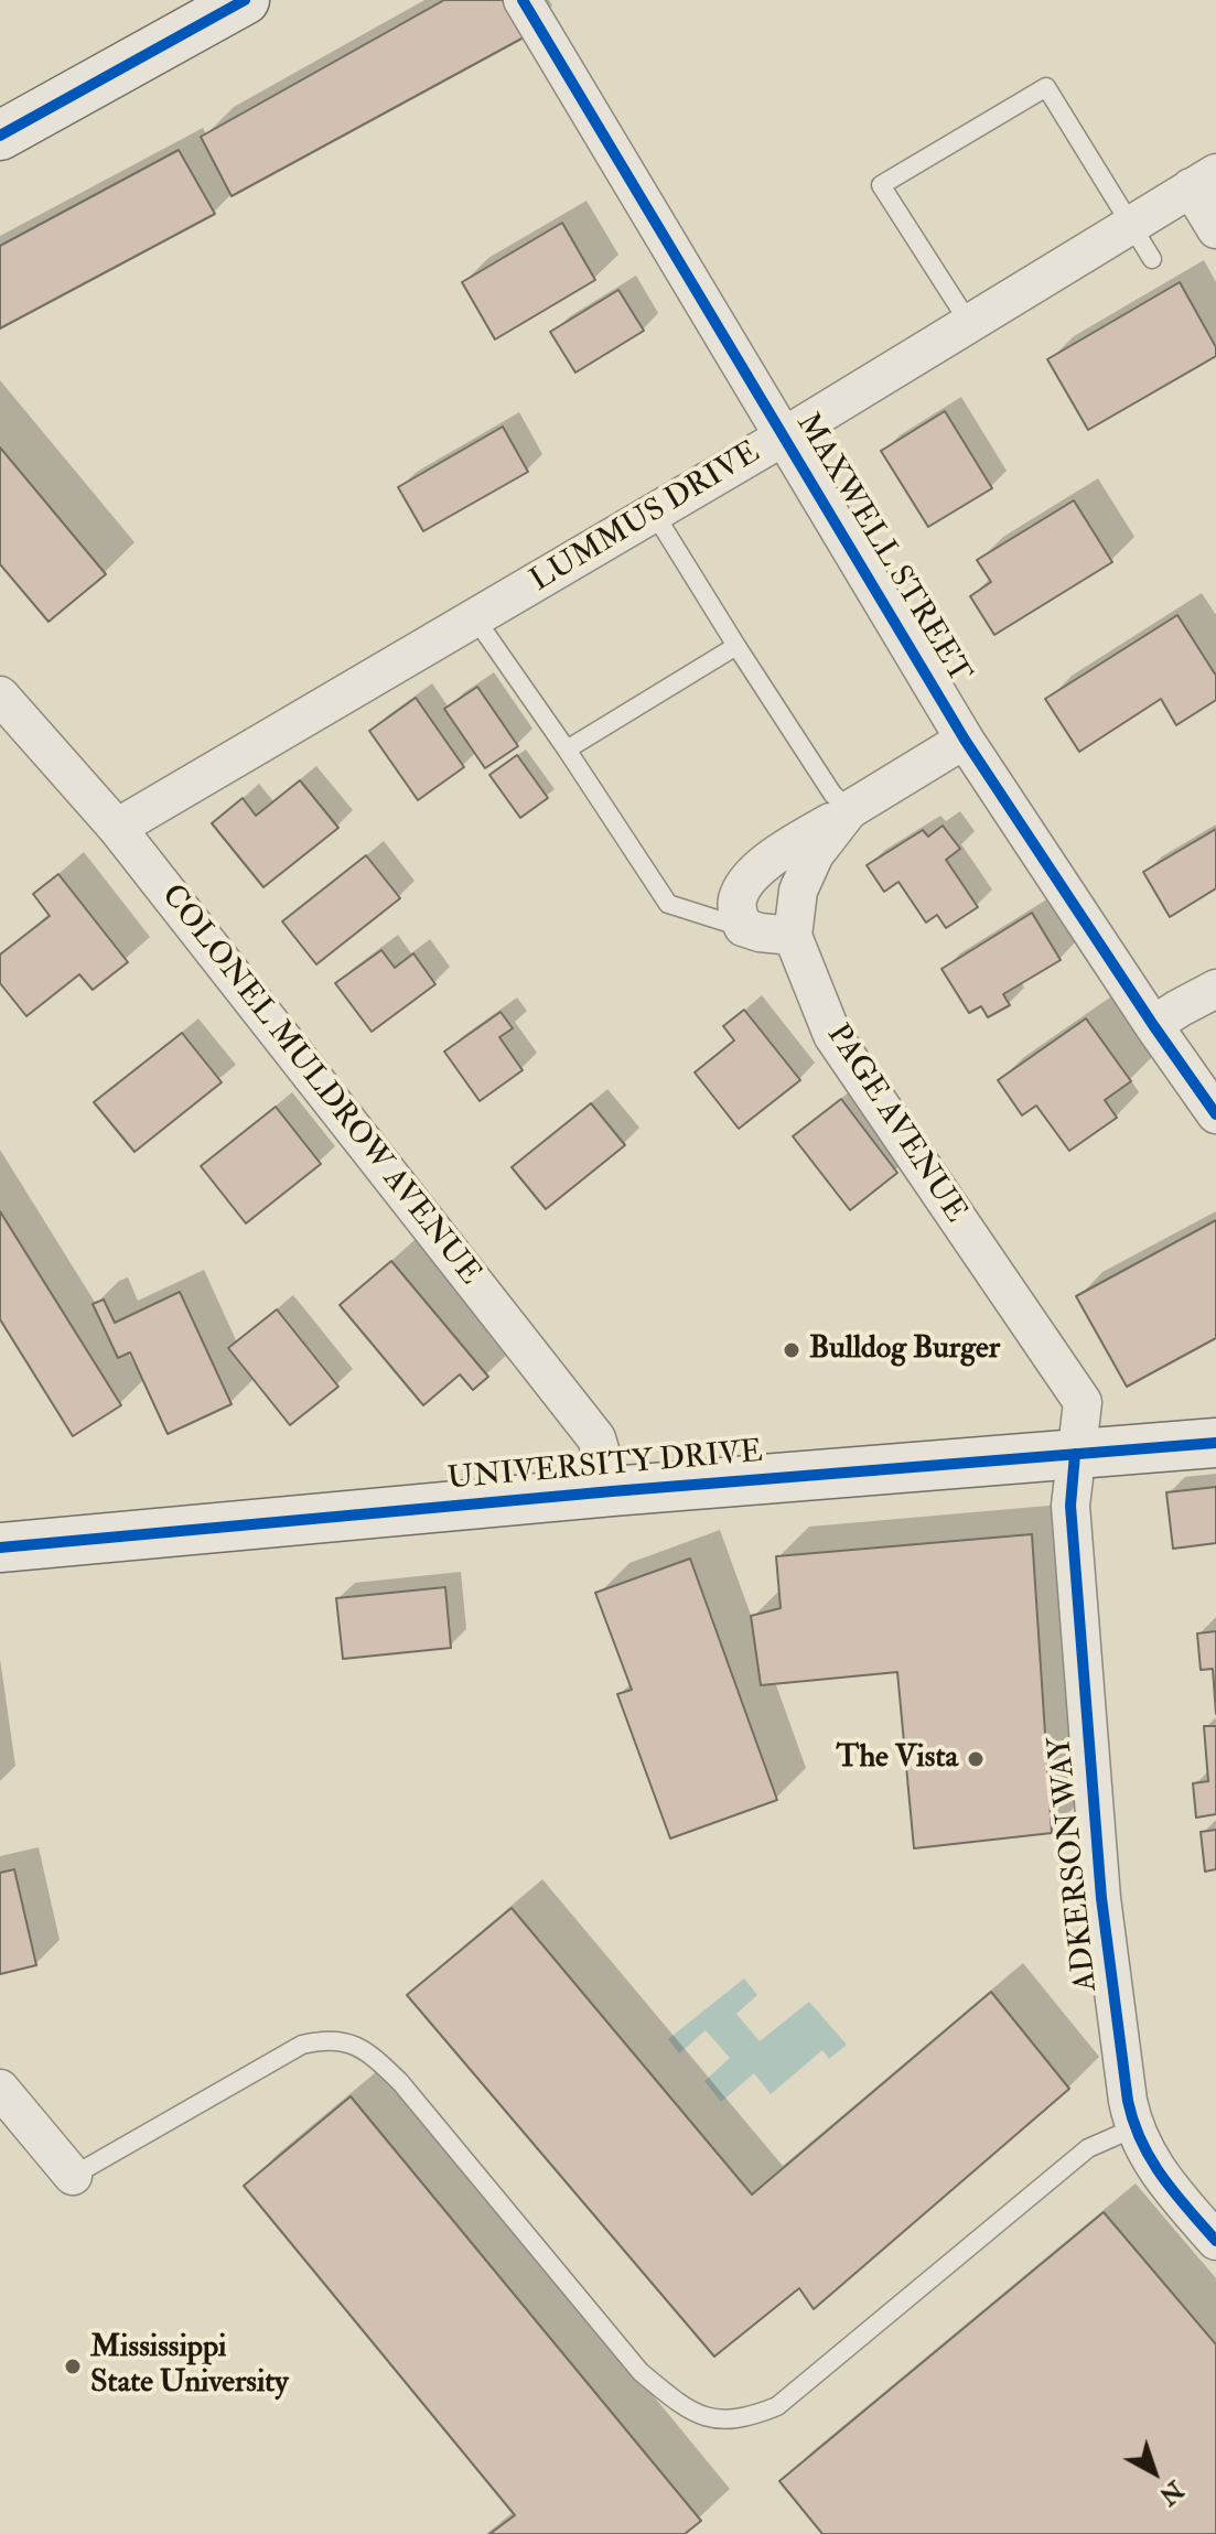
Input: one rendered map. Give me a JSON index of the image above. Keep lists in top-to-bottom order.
{
  "streets": {
    "street": [
      "LUMMUS DRIVE",
      "MAXWELL STREET",
      "COLONEL MULDROW AVENUE",
      "PAGE AVENUE",
      "UNIVERSITY DRIVE",
      "ADKERSON WAY"
    ]
  },
  "crossings": [
    ["LUMMUS DRIVE", "MAXWELL STREET"],
    ["LUMMUS DRIVE", "COLONEL MULDROW AVENUE"],
    ["MAXWELL STREET", "PAGE AVENUE"],
    ["COLONEL MULDROW AVENUE", "UNIVERSITY DRIVE"],
    ["PAGE AVENUE", "UNIVERSITY DRIVE"],
    ["PAGE AVENUE", "ADKERSON WAY"],
    ["UNIVERSITY DRIVE", "ADKERSON WAY"]
  ],
  "places": ["Bulldog Burger", "The Vista", "Mississippi State University"],
  "north": "bottom right"
}
